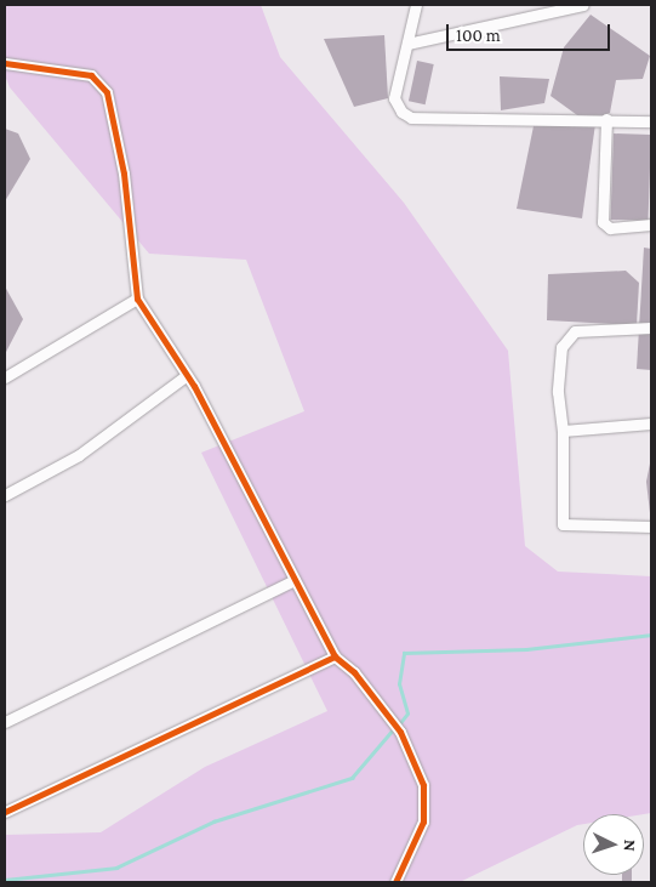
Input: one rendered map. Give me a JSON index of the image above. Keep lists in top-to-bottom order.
{
  "scale_bar": "100 m",
  "north": "right"
}
